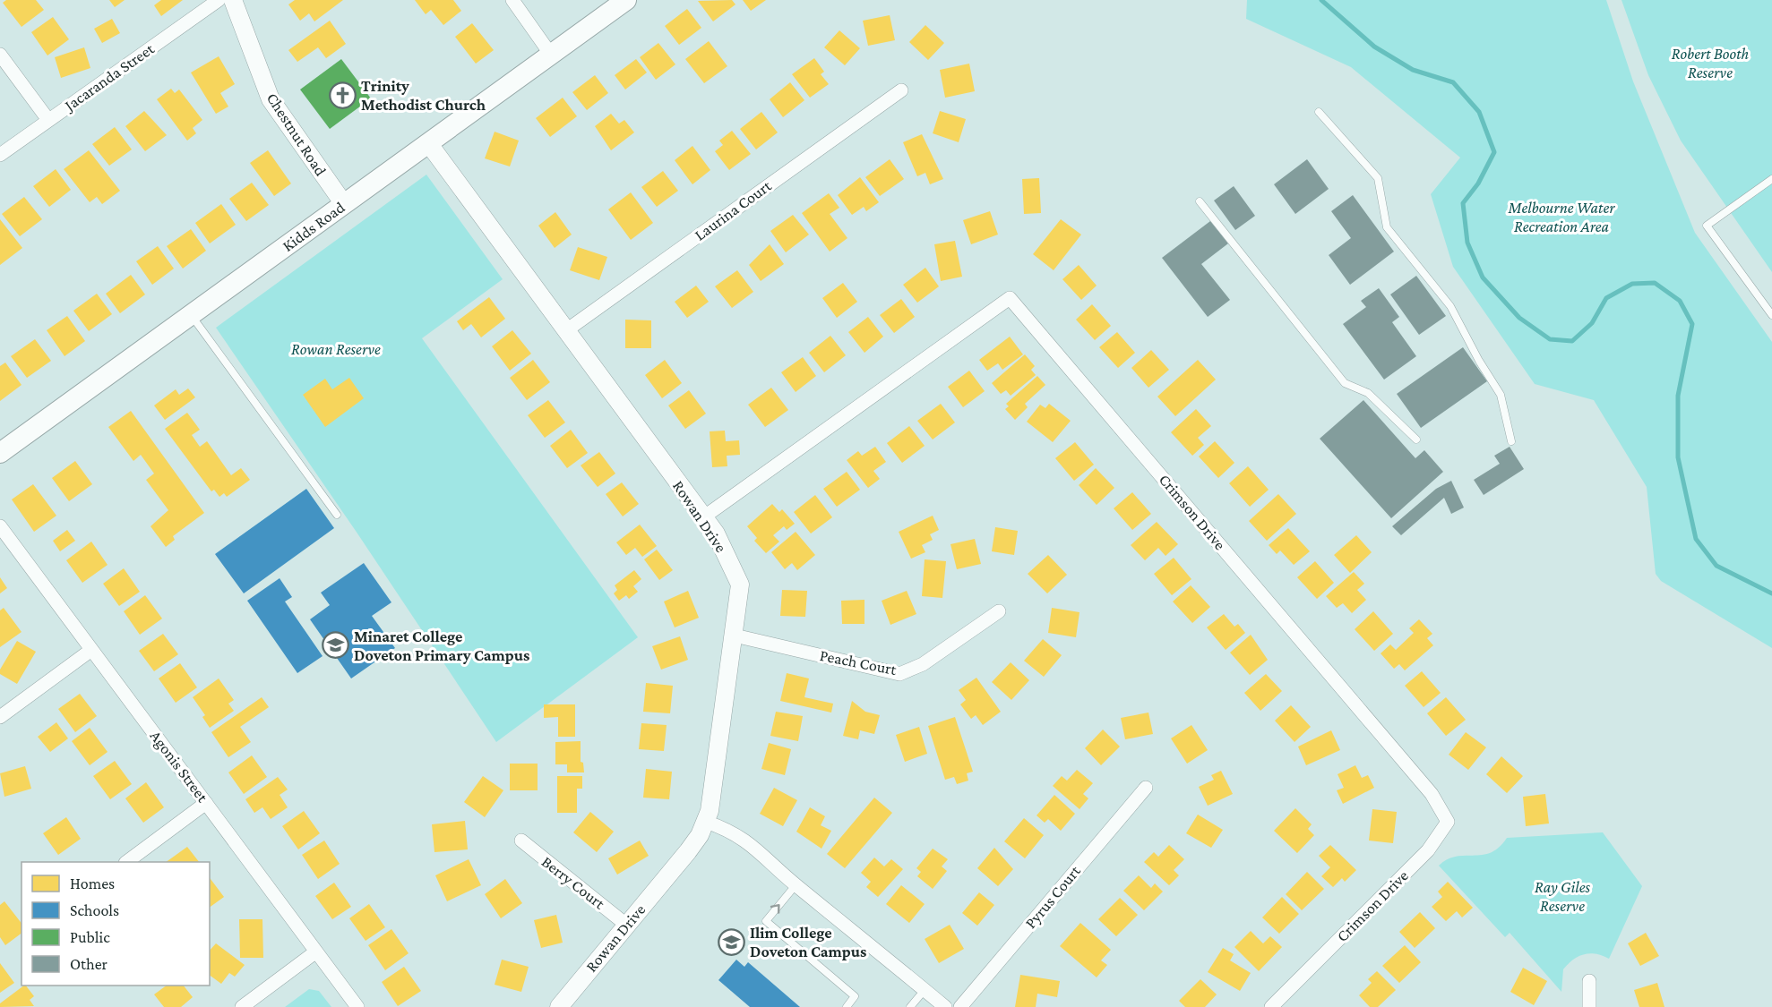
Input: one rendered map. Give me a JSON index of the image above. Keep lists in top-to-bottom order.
{
  "streets": {
    "main road": ["Kidds Road"],
    "street": [
      "Jacaranda Street",
      "Chestnut Road",
      "Laurina Court",
      "Crimson Drive",
      "Rowan Drive",
      "Peach Court",
      "Agonis Street",
      "Berry Court",
      "Pyrus Court"
    ]
  },
  "crossings": [
    ["Chestnut Road", "Kidds Road"],
    ["Laurina Court", "Rowan Drive"],
    ["Kidds Road", "Rowan Drive"],
    ["Crimson Drive", "Rowan Drive"],
    ["Rowan Drive", "Peach Court"],
    ["Rowan Drive", "Berry Court"]
  ],
  "parks": [
    "Robert Booth Reserve",
    "Melbourne Water Recreation Area",
    "Rowan Reserve",
    "Ray Giles Reserve"
  ],
  "places": {
    "church": ["Trinity Methodist Church"],
    "school or university": ["Minaret College Doveton Primary Campus", "Ilim College Doveton Campus"]
  },
  "legend": [
    "Homes",
    "Schools",
    "Public",
    "Other"
  ]
}
